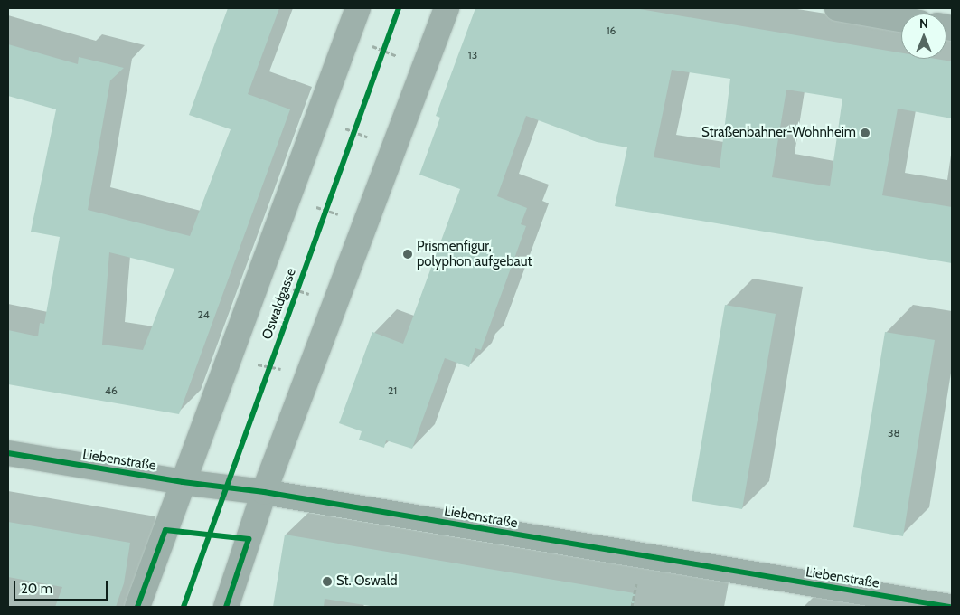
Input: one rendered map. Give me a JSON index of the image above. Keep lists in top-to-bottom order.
{
  "streets": {
    "street": ["Liebenstraße"],
    "cycle path": ["Oswaldgasse"]
  },
  "places": ["Straßenbahner-Wohnheim", "Prismenfigur, polyphon aufgebaut", "St. Oswald"],
  "house_numbers": [
    "16",
    "13",
    "24",
    "46",
    "21",
    "38"
  ],
  "scale_bar": "20 m",
  "north": "top"
}
